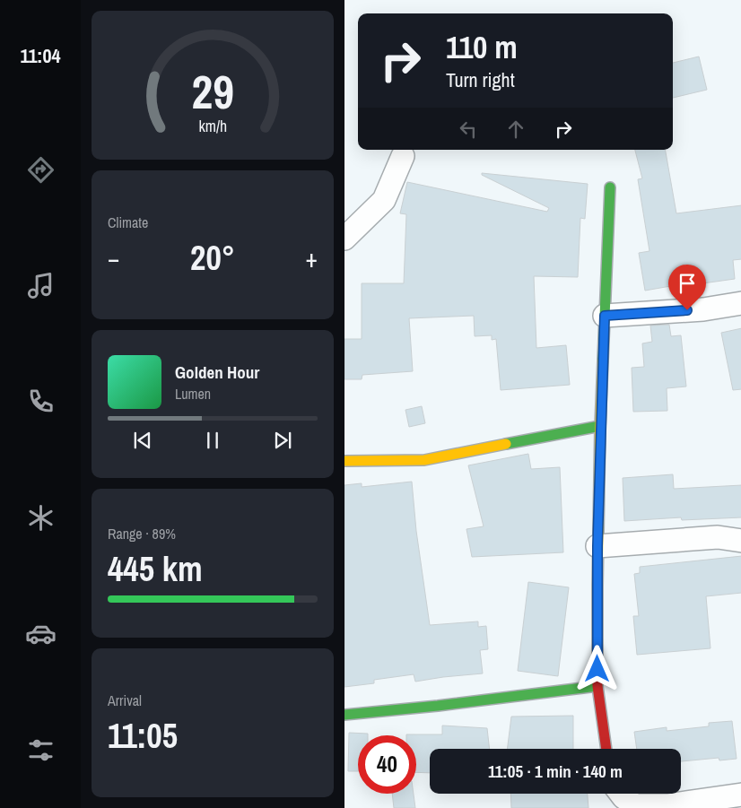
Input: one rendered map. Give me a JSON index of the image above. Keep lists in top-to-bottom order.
{
  "page": {
    "tabs": "11:04",
    "turn": ["110 m", "Turn right"],
    "tile": [
      "Climate",
      ["Range · 89%", "445 km"],
      ["Arrival", "11:05"]
    ],
    "heat": ["−", "20°", "+"],
    "song": ["Golden Hour", "Lumen"],
    "limit": "40",
    "trip": "11:05 · 1 min · 140 m",
    "gauge": ["29", "km/h"]
  }
}
